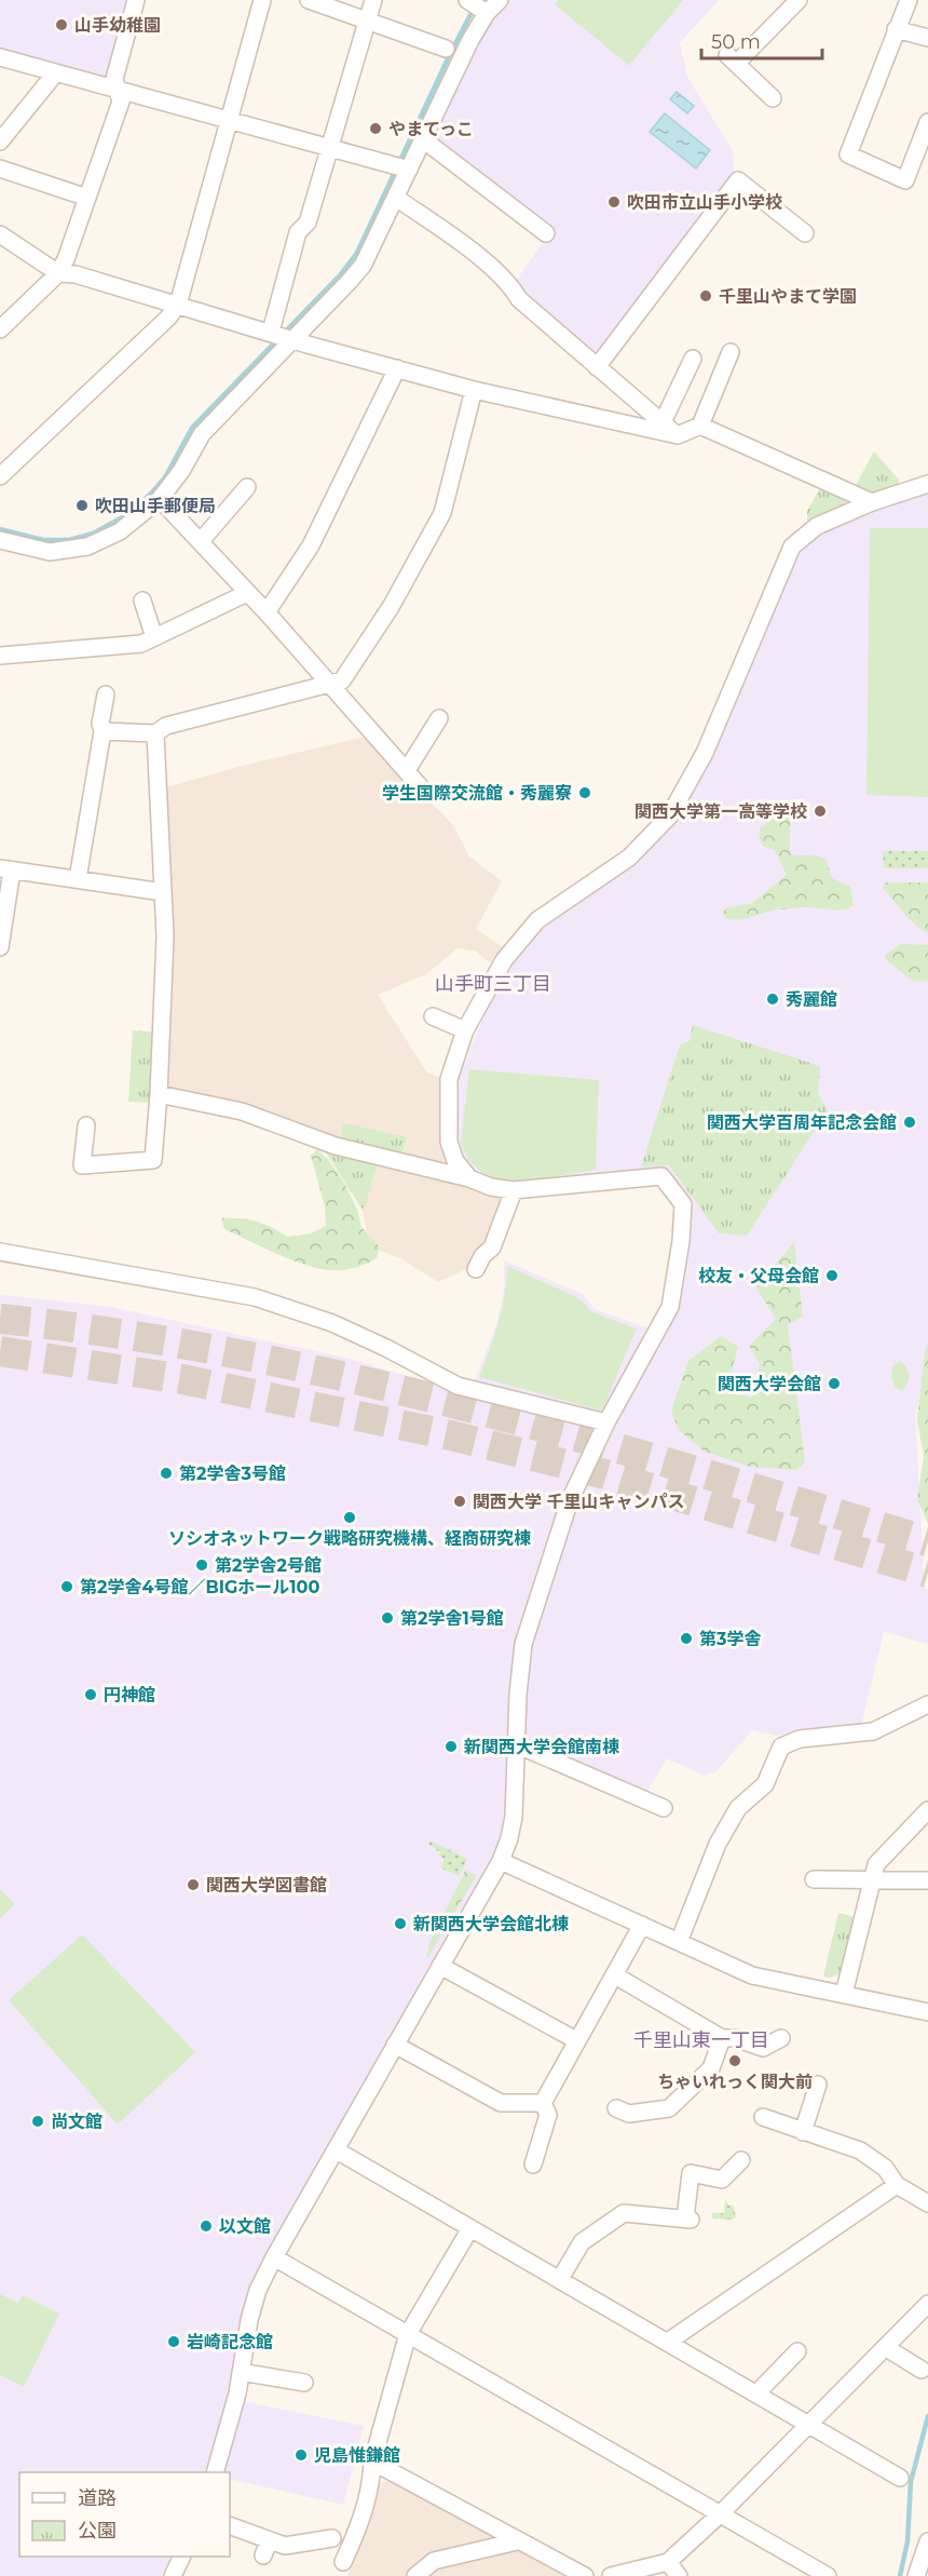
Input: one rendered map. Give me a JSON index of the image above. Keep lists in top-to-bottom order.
{
  "districts": ["山手町三丁目", "千里山東一丁目"],
  "places": [
    "山手幼稚園",
    "やまてっこ",
    "吹田市立山手小学校",
    "千里山やまて学園",
    "吹田山手郵便局",
    "学生国際交流館・秀麗寮",
    "関西大学第一高等学校",
    "秀麗館",
    "関西大学百周年記念会館",
    "校友・父母会館",
    "関西大学会館",
    "第2学舎3号館",
    "関西大学 千里山キャンパス",
    "ソシオネットワーク戦略研究機構、経商研究棟",
    "第2学舎2号館",
    "第2学舎4号館／BIGホール100",
    "第2学舎1号館",
    "第3学舎",
    "円神館",
    "新関西大学会館南棟",
    "関西大学図書館",
    "新関西大学会館北棟",
    "ちゃいれっく関大前",
    "尚文館",
    "以文館",
    "岩崎記念館",
    "児島惟鎌館"
  ],
  "legend": ["道路", "公園"],
  "scale_bar": "50 m"
}
